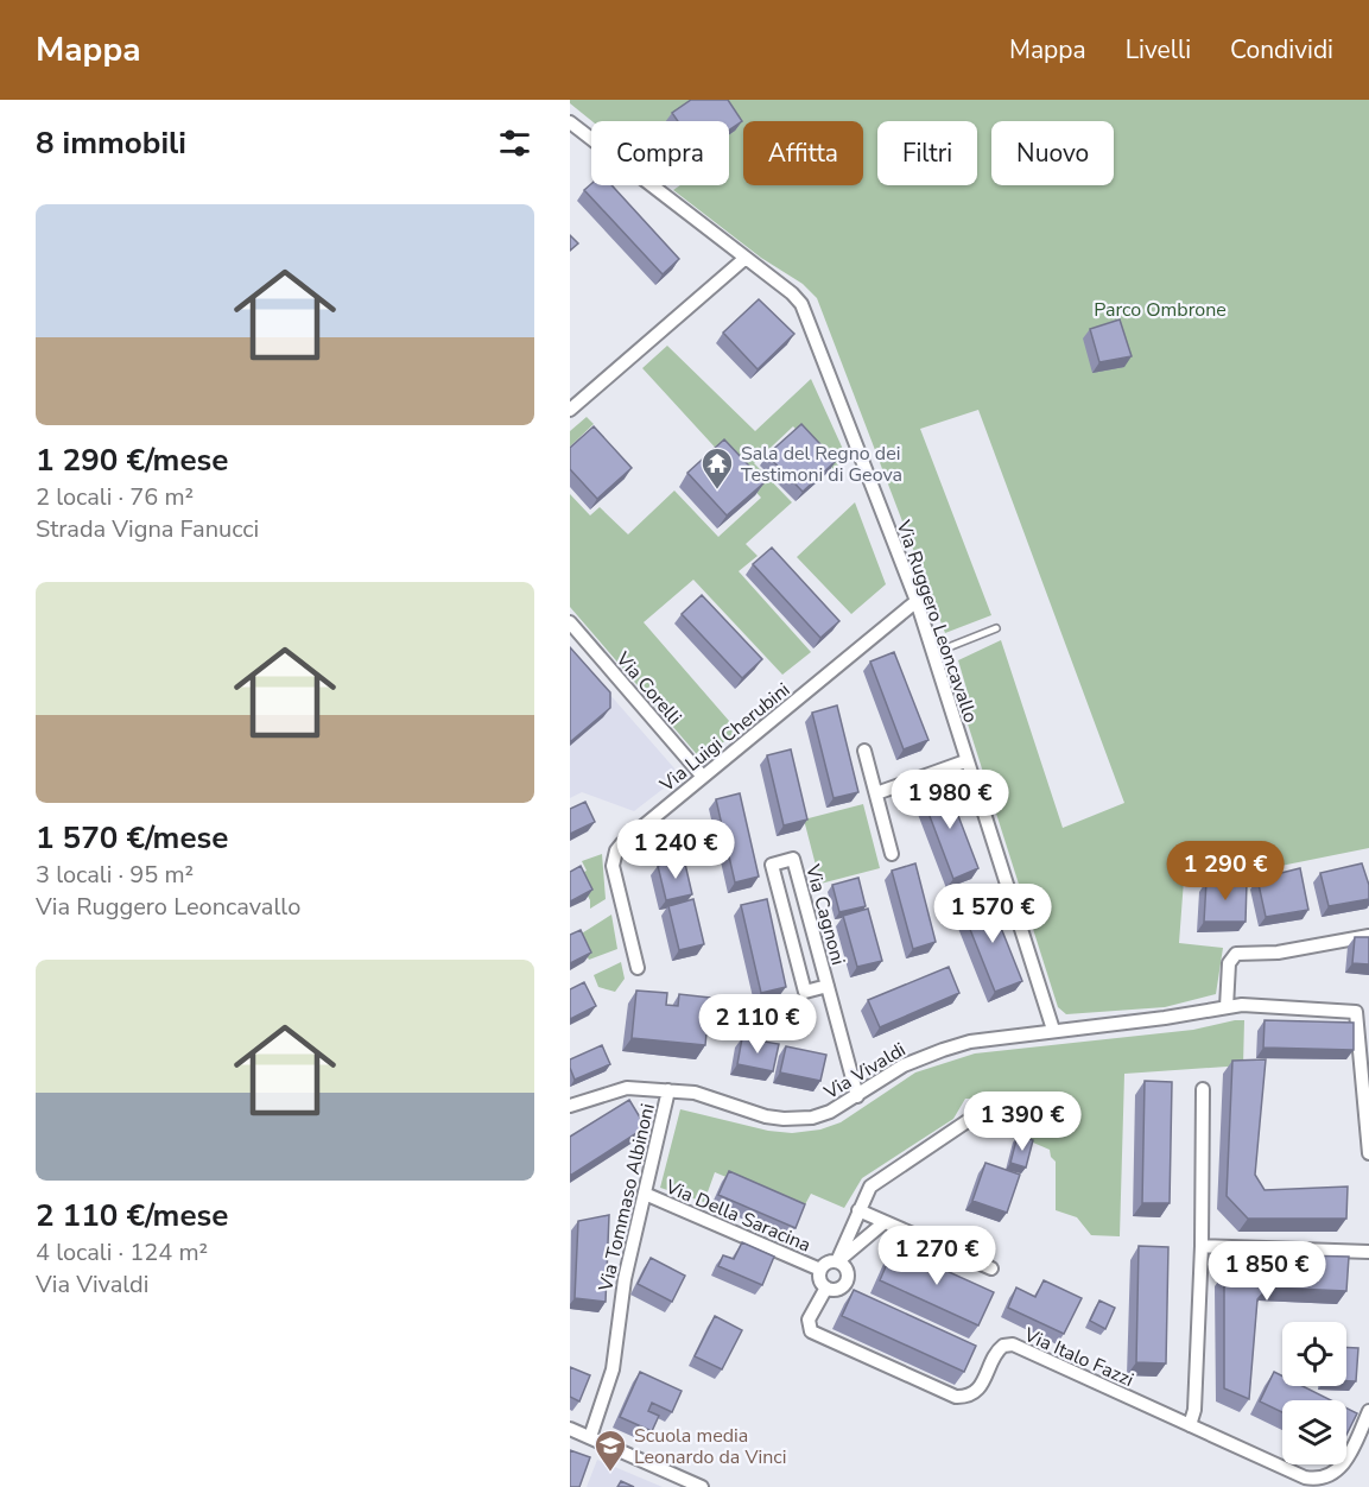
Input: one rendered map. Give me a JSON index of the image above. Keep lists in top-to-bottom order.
{
  "streets": {
    "street": [
      "Via Ruggero Leoncavallo",
      "Via Corelli",
      "Via Luigi Cherubini",
      "Via Cagnoni",
      "Via Vivaldi",
      "Via Tommaso Albinoni",
      "Via Della Saracina",
      "Via Italo Fazzi"
    ]
  },
  "crossings": [
    ["Via Ruggero Leoncavallo", "Via Luigi Cherubini"],
    ["Via Ruggero Leoncavallo", "Via Vivaldi"],
    ["Via Corelli", "Via Luigi Cherubini"],
    ["Via Cagnoni", "Via Vivaldi"],
    ["Via Vivaldi", "Via Tommaso Albinoni"],
    ["Via Tommaso Albinoni", "Via Della Saracina"],
    ["Via Della Saracina", "Via Italo Fazzi"]
  ],
  "parks": ["Parco Ombrone"],
  "places": {
    "temple": ["Sala del Regno dei Testimoni di Geova"],
    "school or university": ["Scuola media Leonardo da Vinci"]
  },
  "page": {
    "header": "Mappa",
    "nav": ["Mappa", "Livelli", "Condividi"],
    "heading": "8 immobili",
    "chip": [
      "Compra",
      "Affitta",
      "Filtri",
      "Nuovo"
    ],
    "list": [
      {
        "name": "1 290 €/mese",
        "note": "2 locali · 76 m² · Strada Vigna Fanucci"
      },
      {
        "name": "1 570 €/mese",
        "note": "3 locali · 95 m² · Via Ruggero Leoncavallo"
      },
      {
        "name": "2 110 €/mese",
        "note": "4 locali · 124 m² · Via Vivaldi"
      }
    ],
    "price": [
      "1 980 €",
      "1 240 €",
      "1 290 €",
      "1 570 €",
      "2 110 €",
      "1 390 €",
      "1 270 €",
      "1 850 €"
    ]
  }
}
